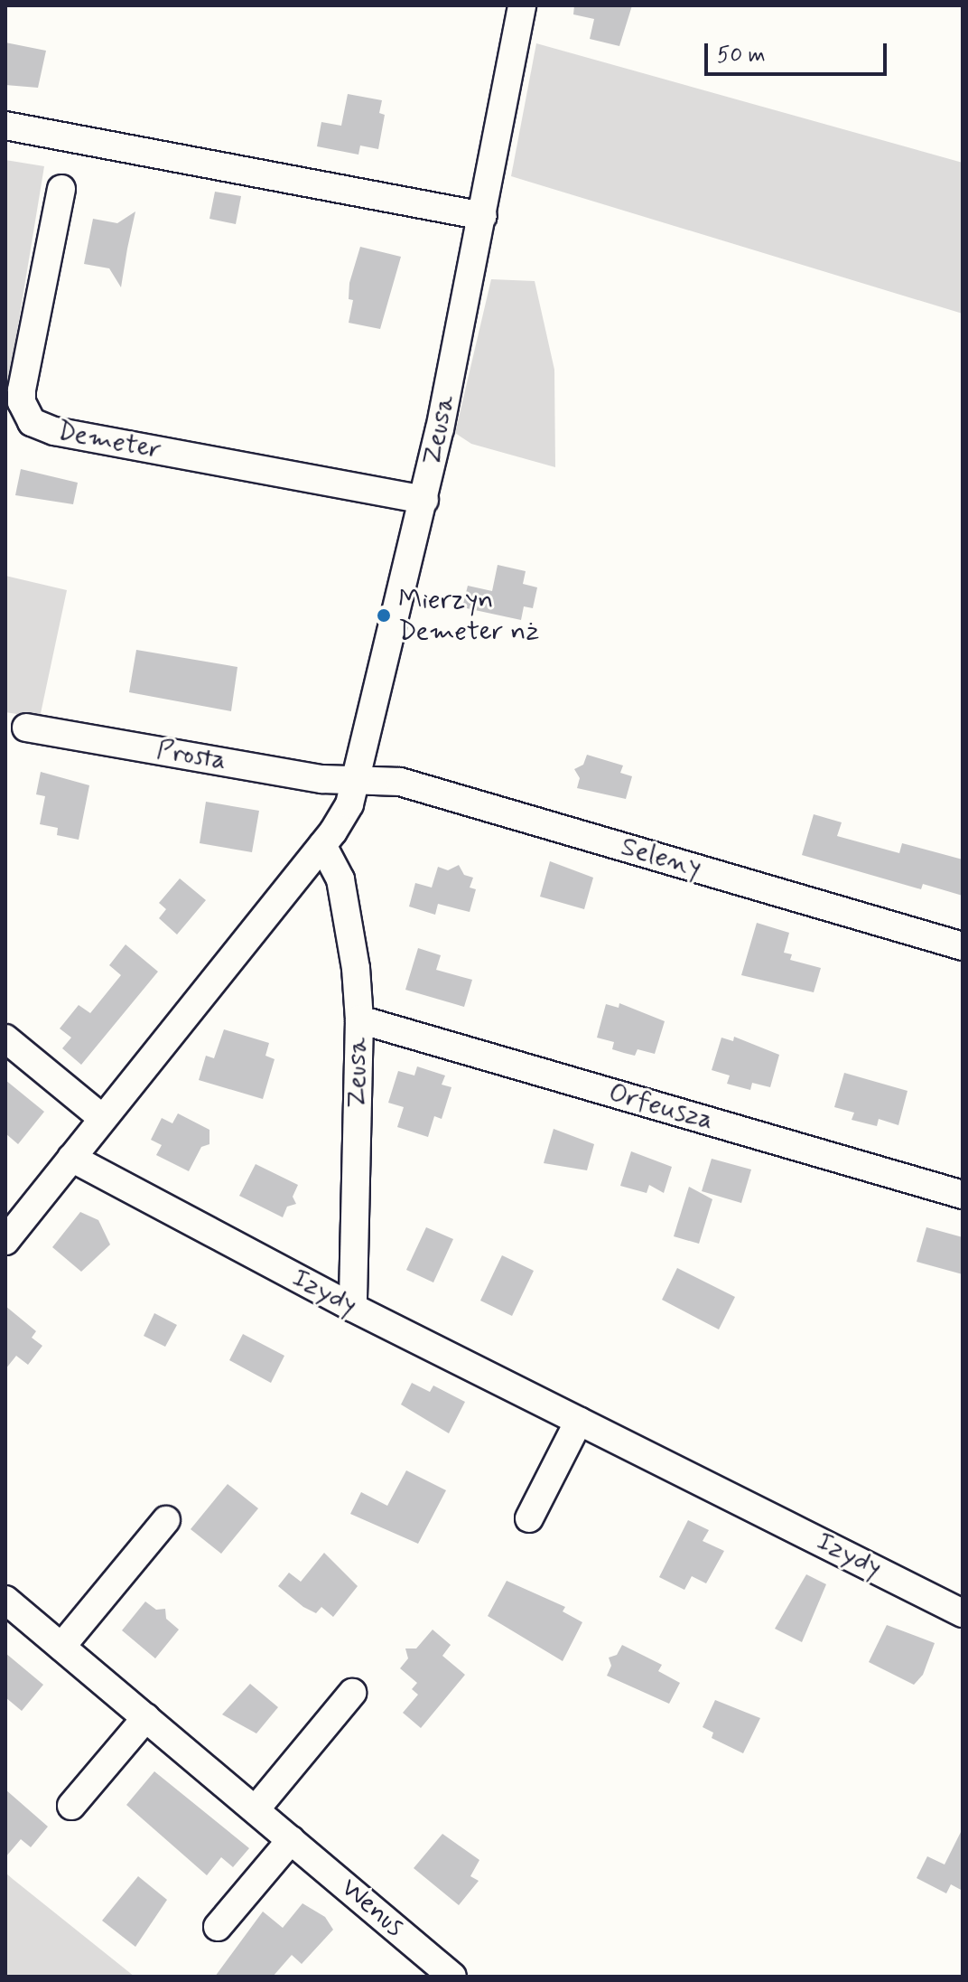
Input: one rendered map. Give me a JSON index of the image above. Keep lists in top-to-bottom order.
{
  "streets": {
    "street": [
      "Zeusa",
      "Demeter",
      "Prosta",
      "Seleny",
      "Orfeusza",
      "Izydy",
      "Wenus"
    ]
  },
  "crossings": [
    ["Zeusa", "Demeter"],
    ["Zeusa", "Prosta"],
    ["Zeusa", "Seleny"],
    ["Zeusa", "Orfeusza"],
    ["Zeusa", "Izydy"],
    ["Prosta", "Seleny"]
  ],
  "places": ["Mierzyn Demeter nż"],
  "scale_bar": "50 m"
}
